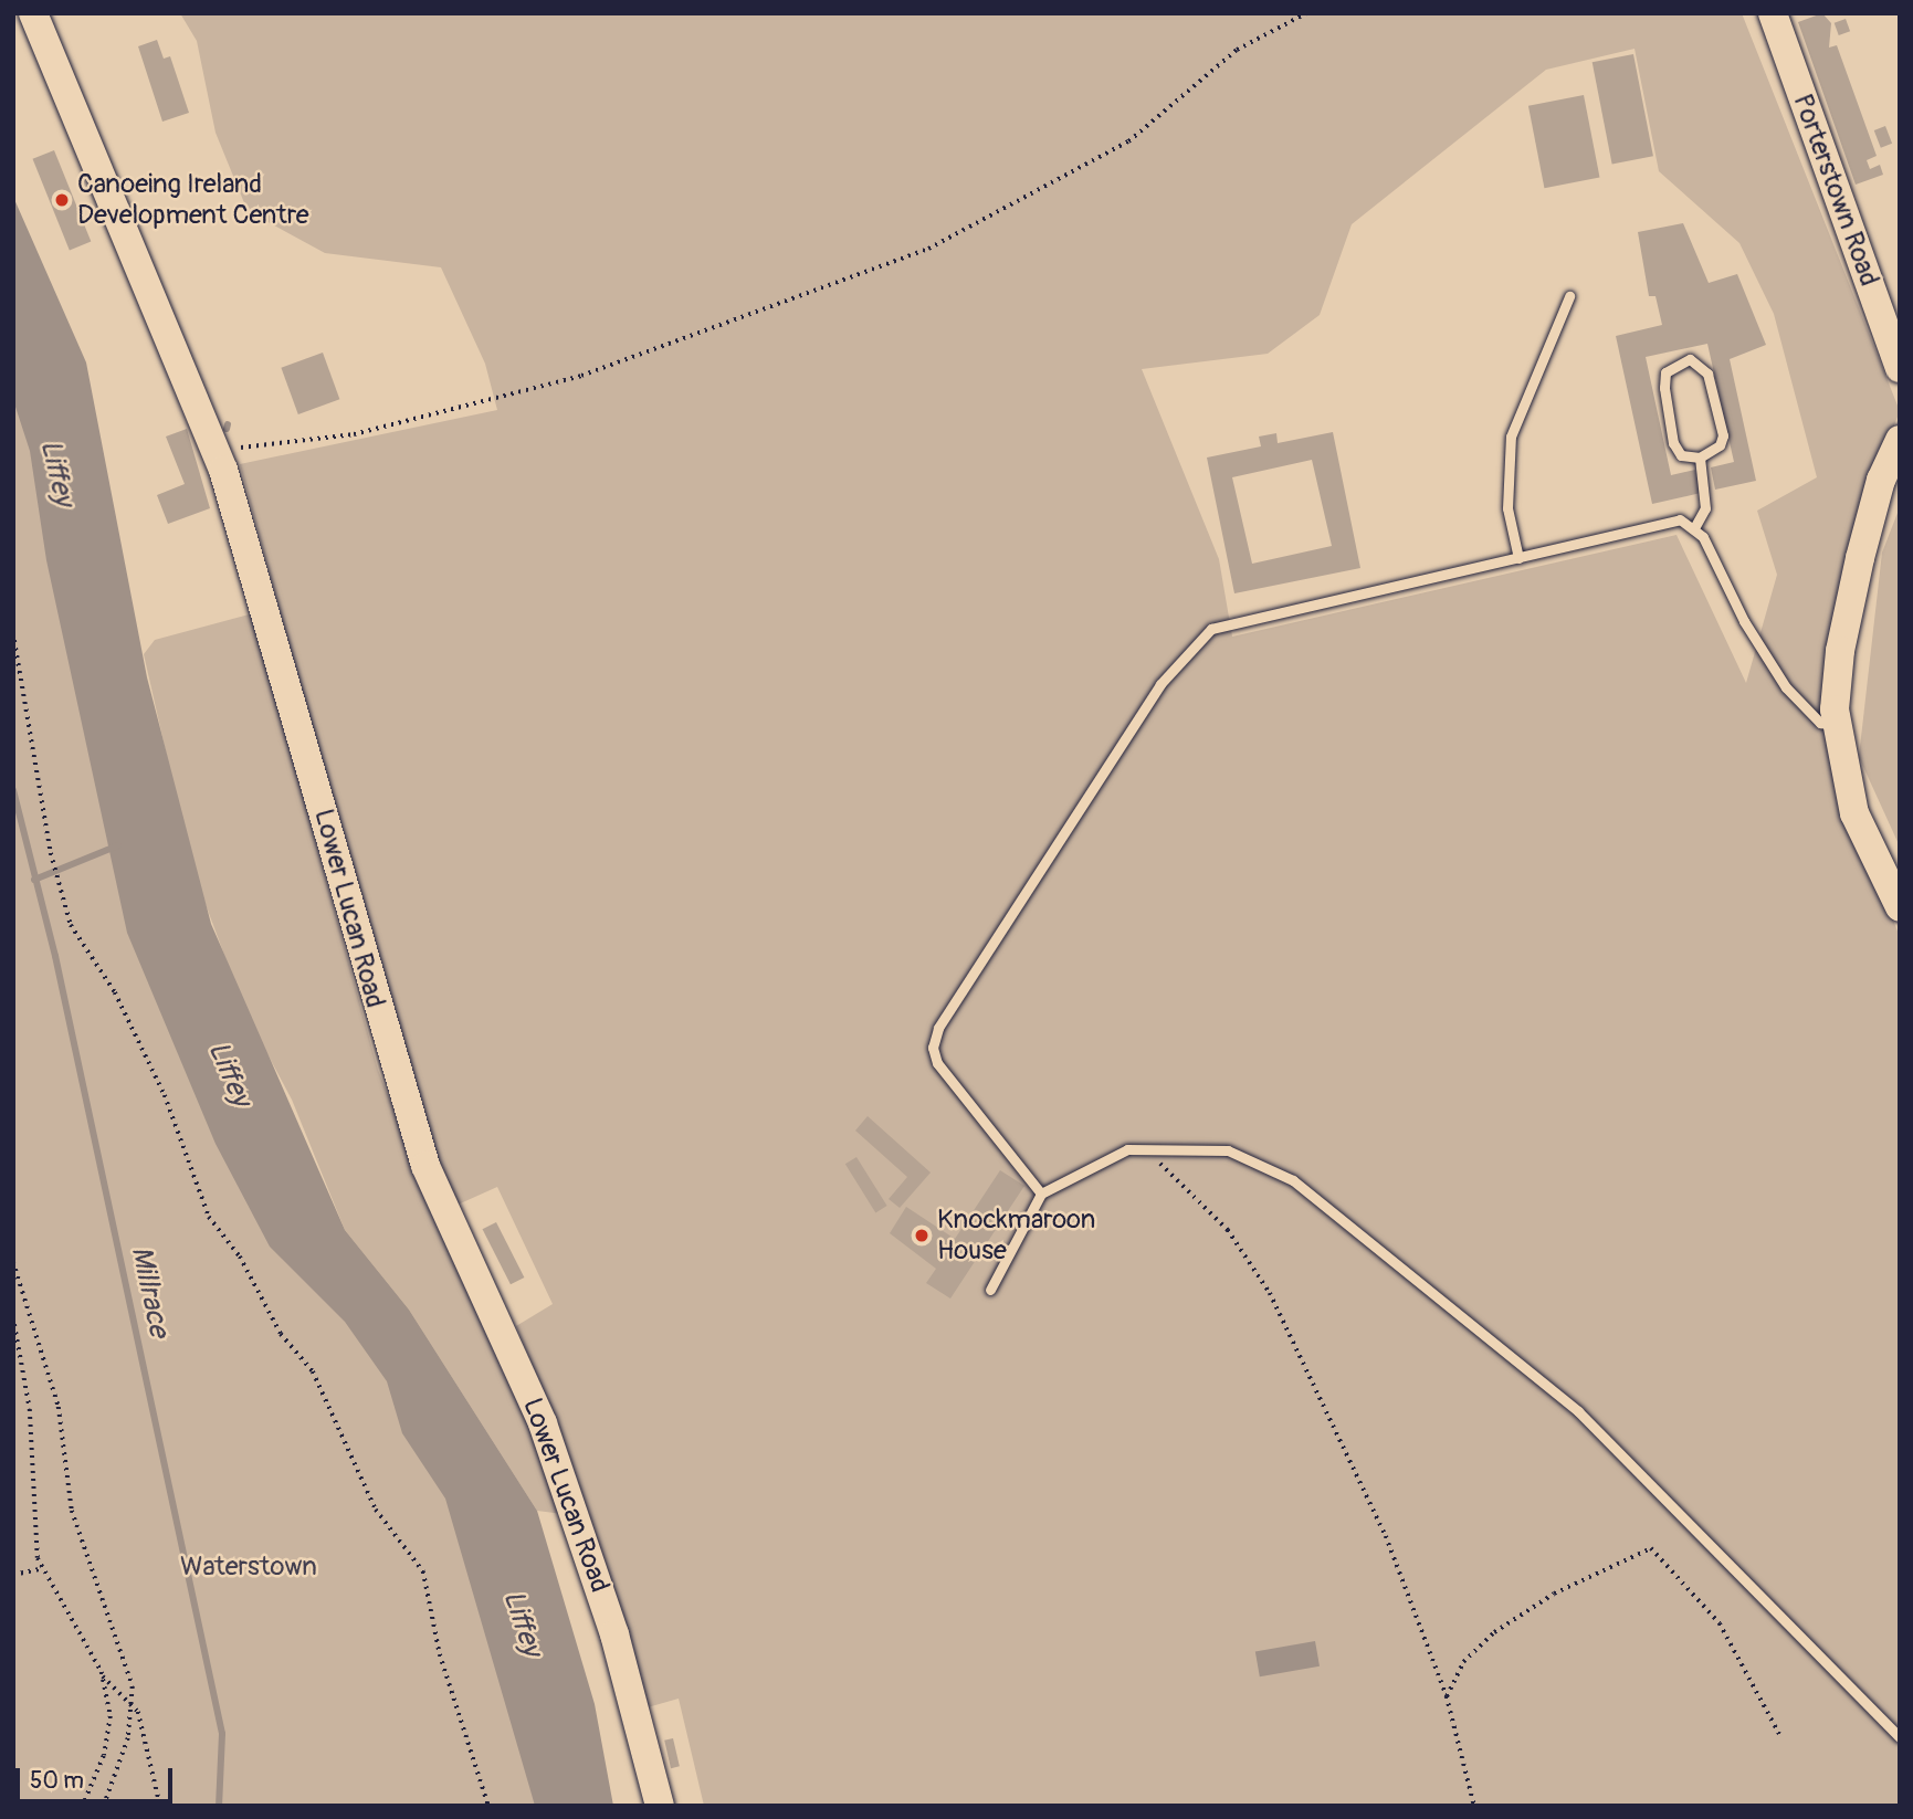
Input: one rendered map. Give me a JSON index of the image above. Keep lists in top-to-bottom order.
{
  "streets": {
    "street": ["Porterstown Road", "Lower Lucan Road"]
  },
  "water": ["Liffey", "Millrace"],
  "parks": ["Waterstown"],
  "places": ["Canoeing Ireland Development Centre", "Knockmaroon House"],
  "scale_bar": "50 m"
}
